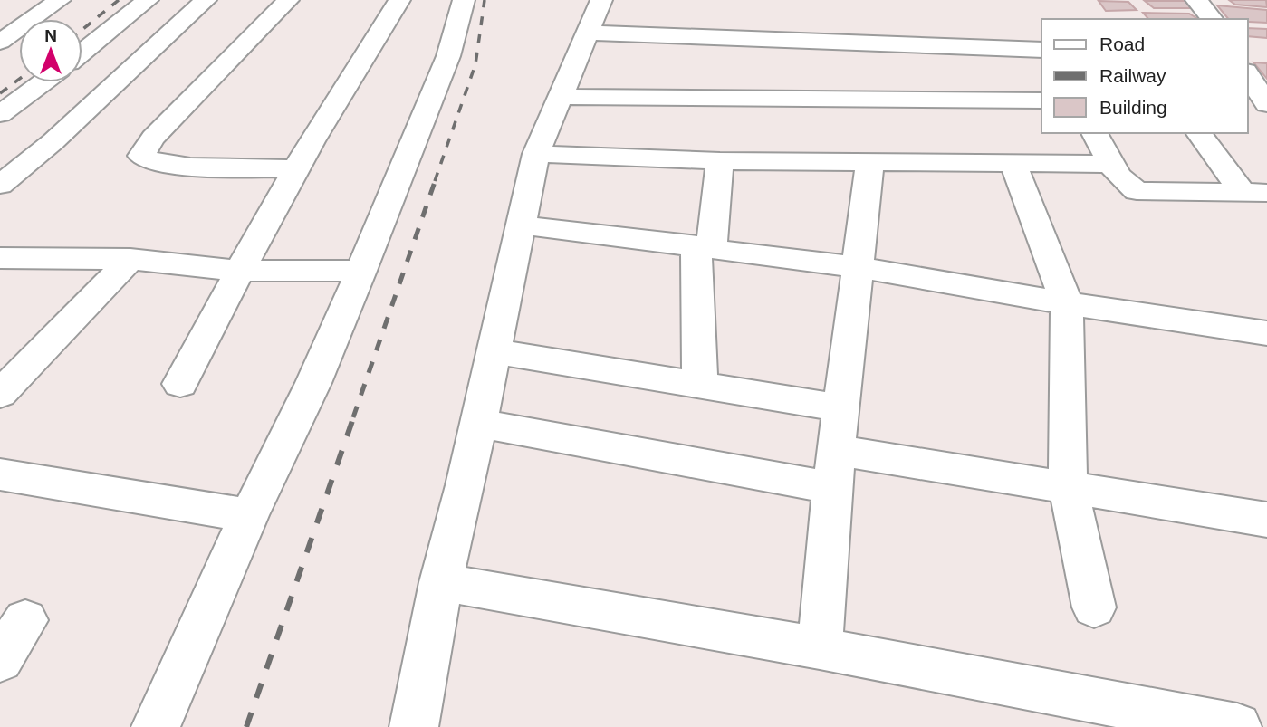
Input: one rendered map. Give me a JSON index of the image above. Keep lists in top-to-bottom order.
{
  "legend": ["Road", "Railway", "Building"],
  "north": "top"
}
